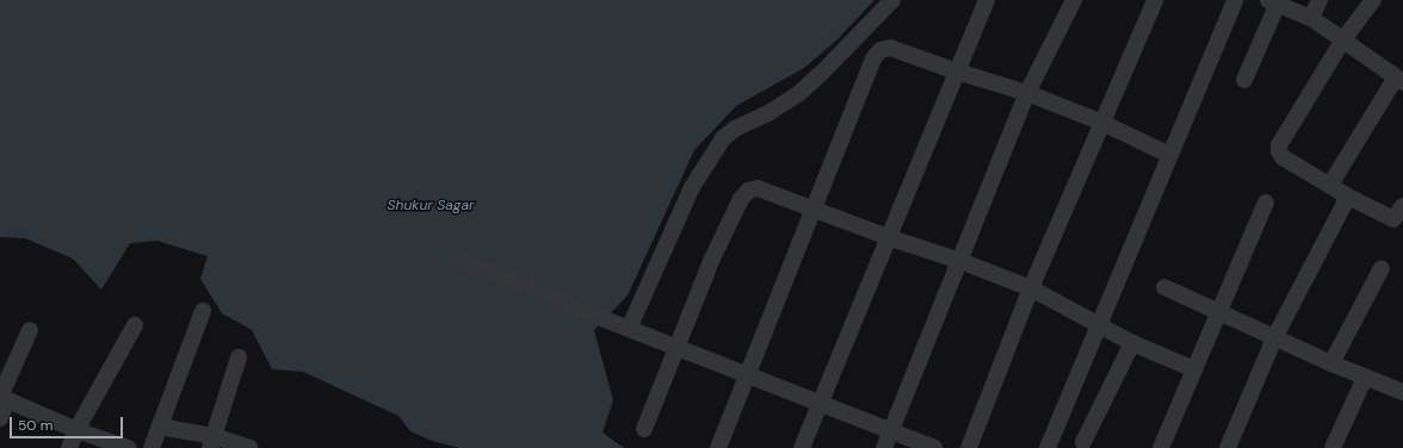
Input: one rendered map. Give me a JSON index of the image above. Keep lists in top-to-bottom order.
{
  "water": ["Shukur Sagar"],
  "scale_bar": "50 m"
}
